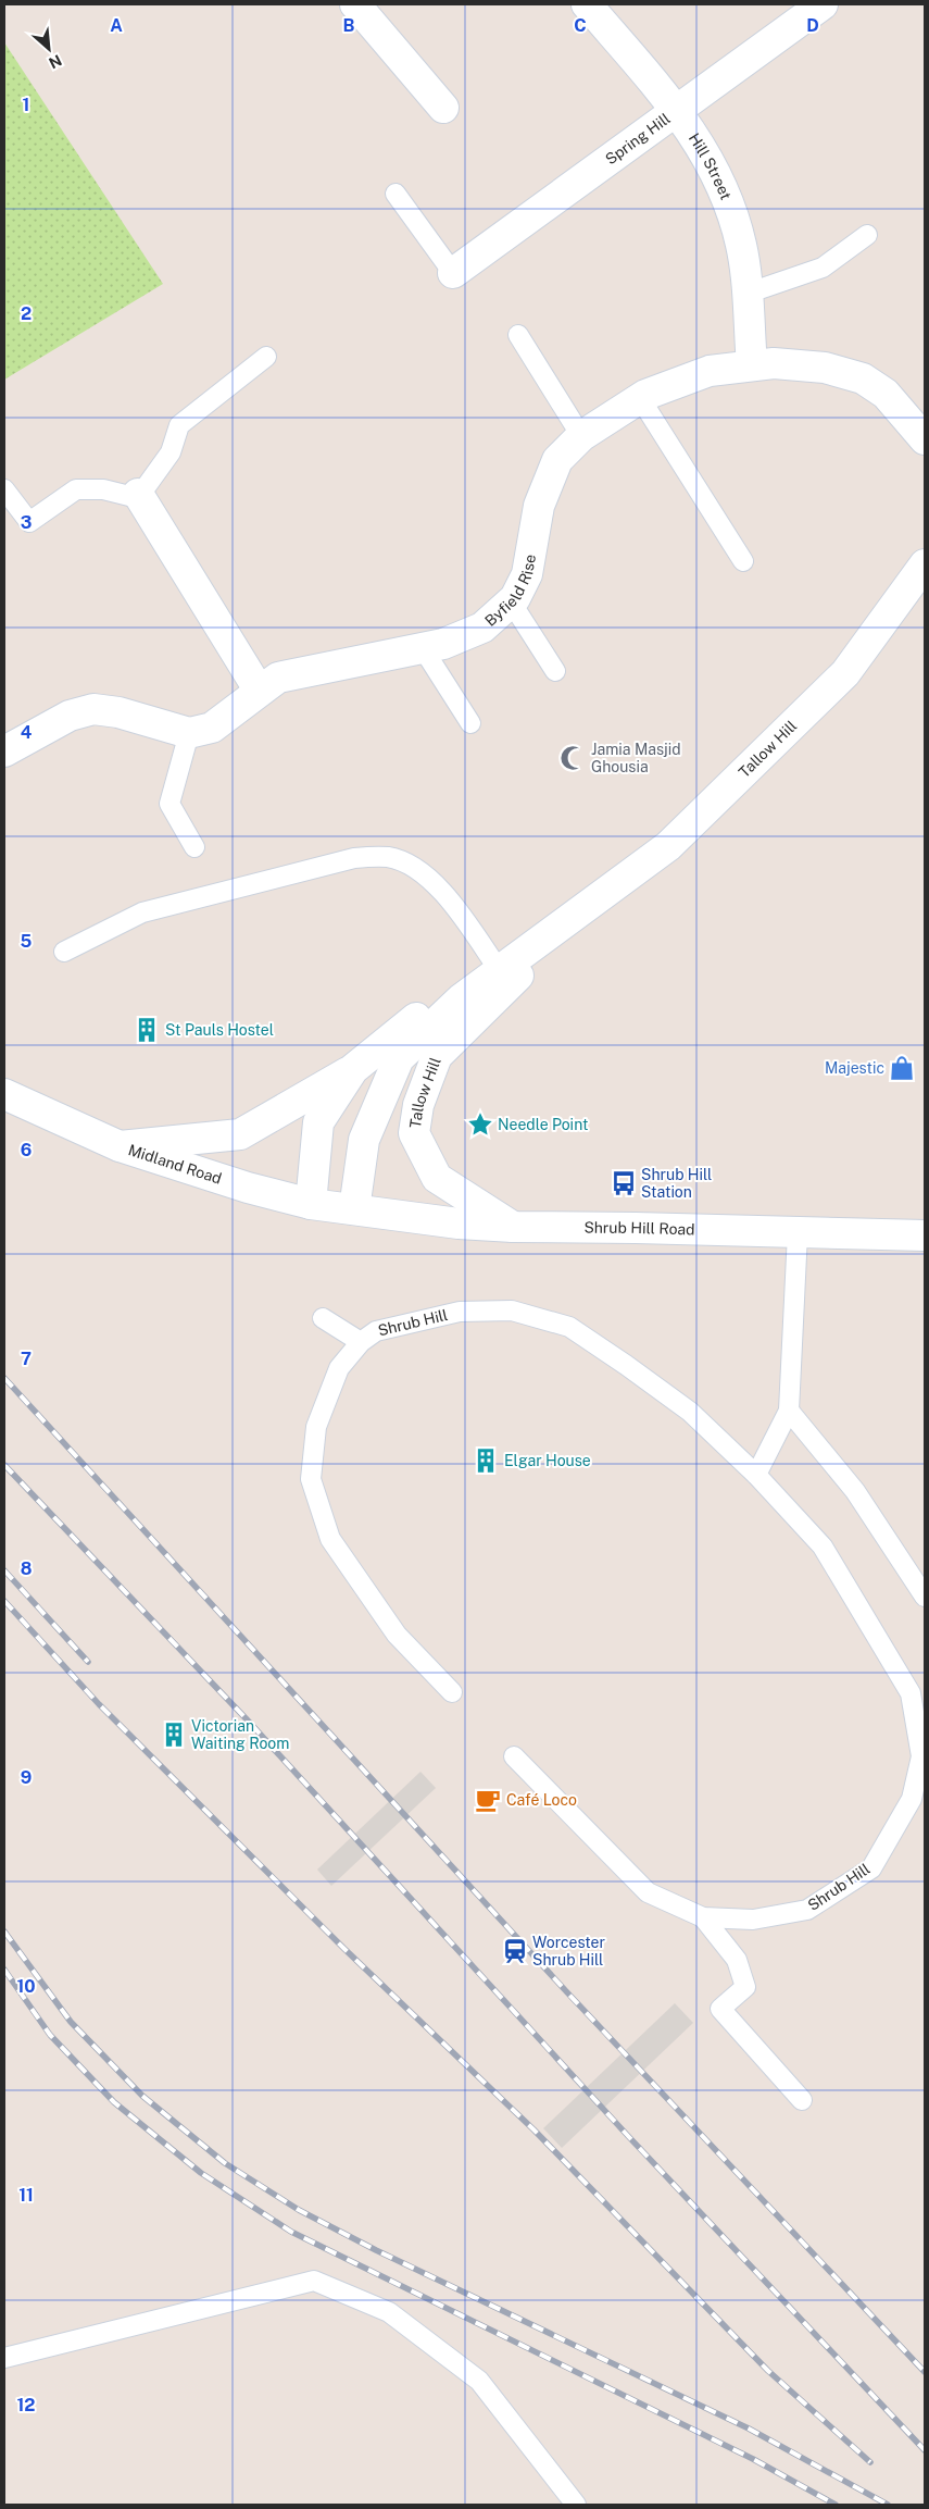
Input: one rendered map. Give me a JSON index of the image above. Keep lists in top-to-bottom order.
{
  "streets": {
    "street": [
      "Spring Hill",
      "Hill Street",
      "Byfield Rise",
      "Tallow Hill",
      "Midland Road",
      "Shrub Hill Road"
    ],
    "lane": ["Shrub Hill"]
  },
  "crossings": [
    ["Spring Hill", "Hill Street"],
    ["Hill Street", "Byfield Rise"],
    ["Tallow Hill", "Midland Road"],
    ["Tallow Hill", "Shrub Hill Road"],
    ["Midland Road", "Shrub Hill Road"]
  ],
  "places": {
    "mosque": ["Jamia Masjid Ghousia"],
    "building": ["St Pauls Hostel", "Elgar House", "Victorian Waiting Room"],
    "shop": ["Majestic"],
    "place": ["Needle Point"],
    "bus stop": ["Shrub Hill Station"],
    "cafe": ["Café Loco"],
    "station": ["Worcester Shrub Hill"]
  },
  "north": "bottom right",
  "grid": {
    "columns": [
      "A",
      "B",
      "C",
      "D"
    ],
    "rows": [
      "1",
      "2",
      "3",
      "4",
      "5",
      "6",
      "7",
      "8",
      "9",
      "10",
      "11",
      "12"
    ]
  }
}
